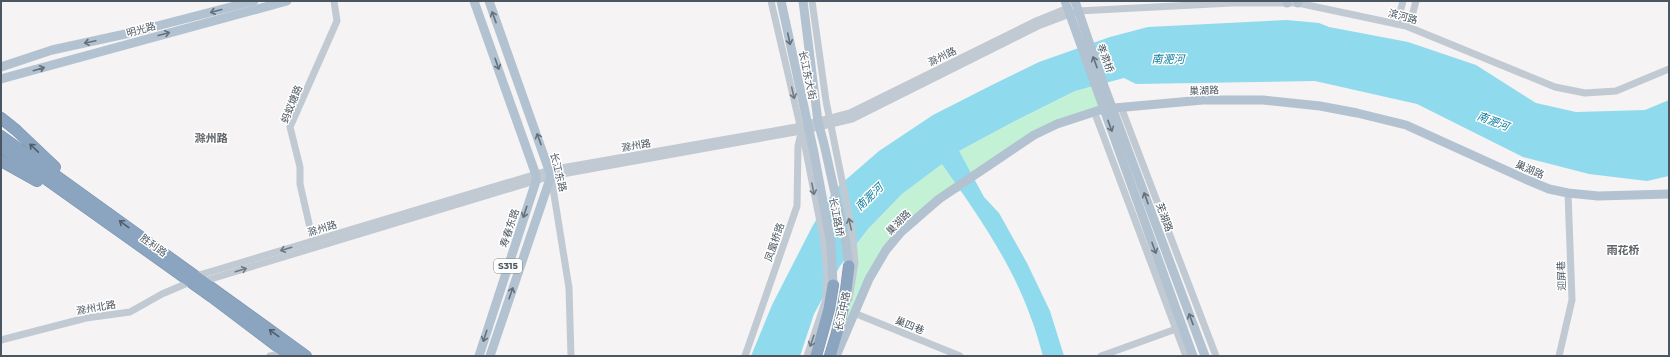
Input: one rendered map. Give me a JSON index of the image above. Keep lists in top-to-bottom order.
{
  "streets": {
    "highway": ["胜利路", "长江中路"],
    "main road": [
      "明光路",
      "孝肃桥",
      "长江东大街",
      "巢湖路",
      "长江东路",
      "长江路桥",
      "芜湖路",
      "寿春东路",
      "S315"
    ],
    "street": [
      "滨河路",
      "滁州路",
      "蚂蚁塘路",
      "凤凰桥路",
      "迎屏巷",
      "滁州北路",
      "巢四巷"
    ]
  },
  "crossings": [
    ["滨河路", "滁州路"],
    ["滨河路", "孝肃桥"],
    ["滁州路", "孝肃桥"],
    ["滁州路", "长江东大街"],
    ["滁州路", "蚂蚁塘路"],
    ["滁州路", "长江东路"],
    ["滁州路", "寿春东路"],
    ["滁州路", "凤凰桥路"],
    ["滁州路", "胜利路"],
    ["滁州路", "S315"],
    ["滁州路", "滁州北路"],
    ["孝肃桥", "芜湖路"],
    ["长江东大街", "长江路桥"],
    ["长江东大街", "凤凰桥路"],
    ["巢湖路", "芜湖路"],
    ["巢湖路", "迎屏巷"],
    ["巢湖路", "长江中路"],
    ["巢湖路", "巢四巷"],
    ["长江东路", "S315"],
    ["长江路桥", "长江中路"],
    ["胜利路", "滁州北路"]
  ],
  "districts": ["滁州路", "雨花桥"],
  "water": ["南淝河"]
}
